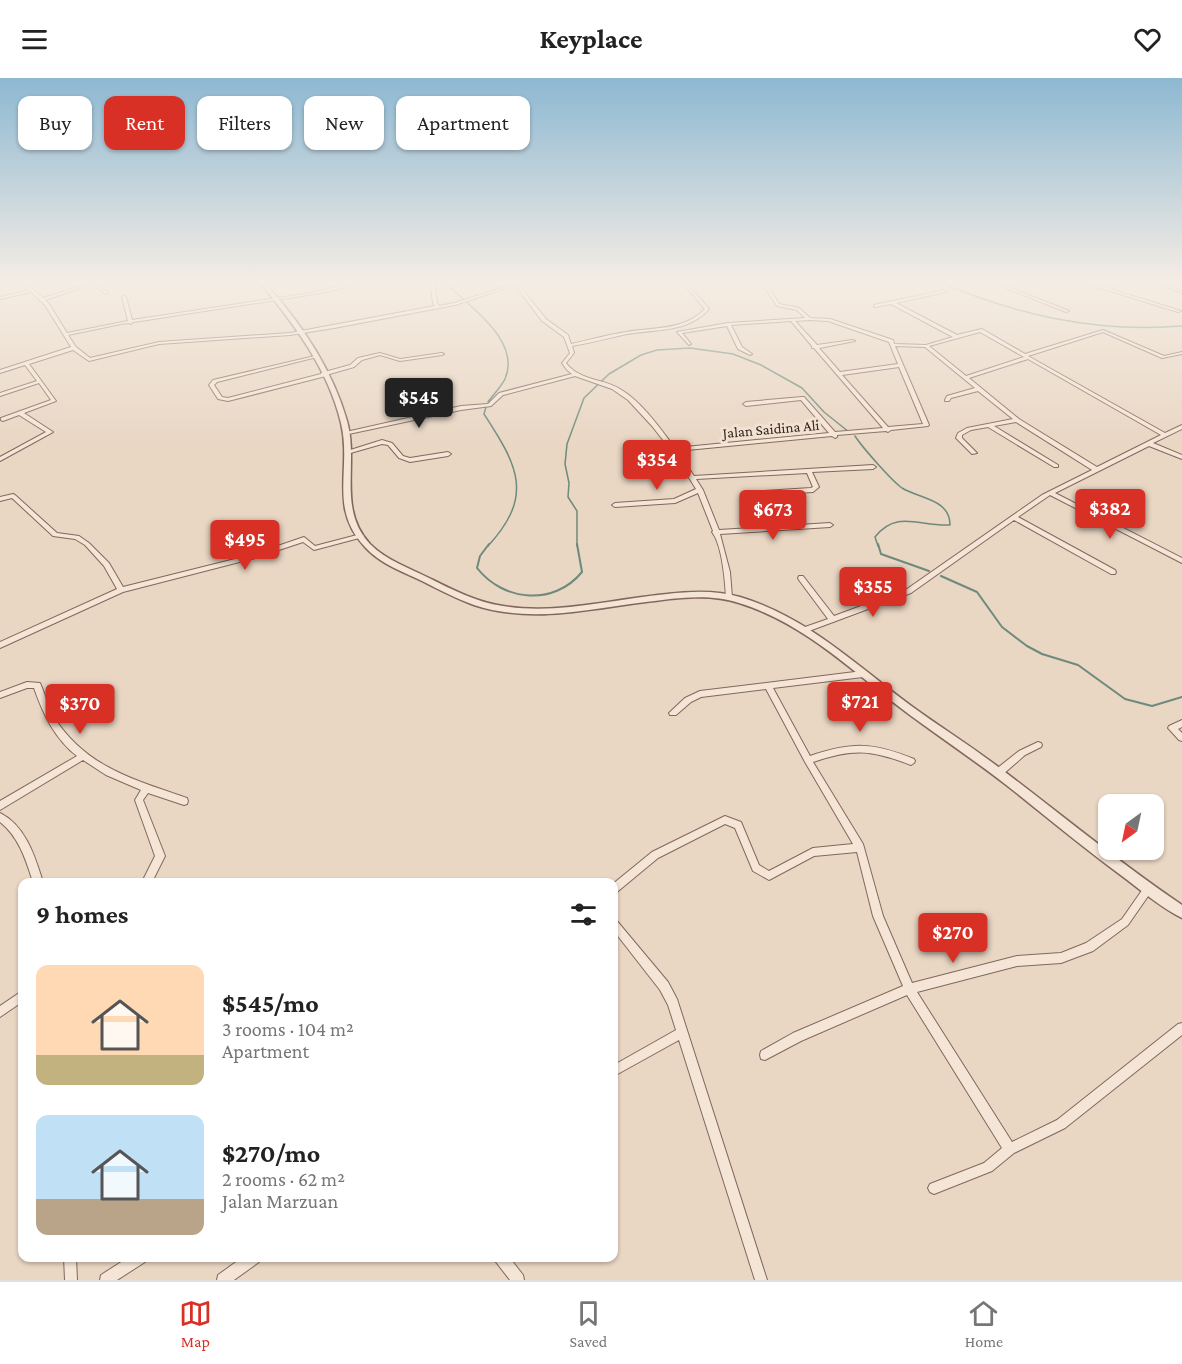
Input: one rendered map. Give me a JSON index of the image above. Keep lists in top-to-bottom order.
{
  "streets": {
    "street": ["Jalan Saidina Ali"]
  },
  "north": "bottom left",
  "page": {
    "header": "Keyplace",
    "chip": [
      "Buy",
      "Rent",
      "Filters",
      "New",
      "Apartment"
    ],
    "price": [
      "$545",
      "$354",
      "$382",
      "$673",
      "$495",
      "$355",
      "$721",
      "$370",
      "$270"
    ],
    "heading": "9 homes",
    "list": [
      {
        "name": "$545/mo",
        "note": "3 rooms · 104 m² · Apartment"
      },
      {
        "name": "$270/mo",
        "note": "2 rooms · 62 m² · Jalan Marzuan"
      }
    ],
    "tabs": ["Map", "Saved", "Home"]
  }
}
